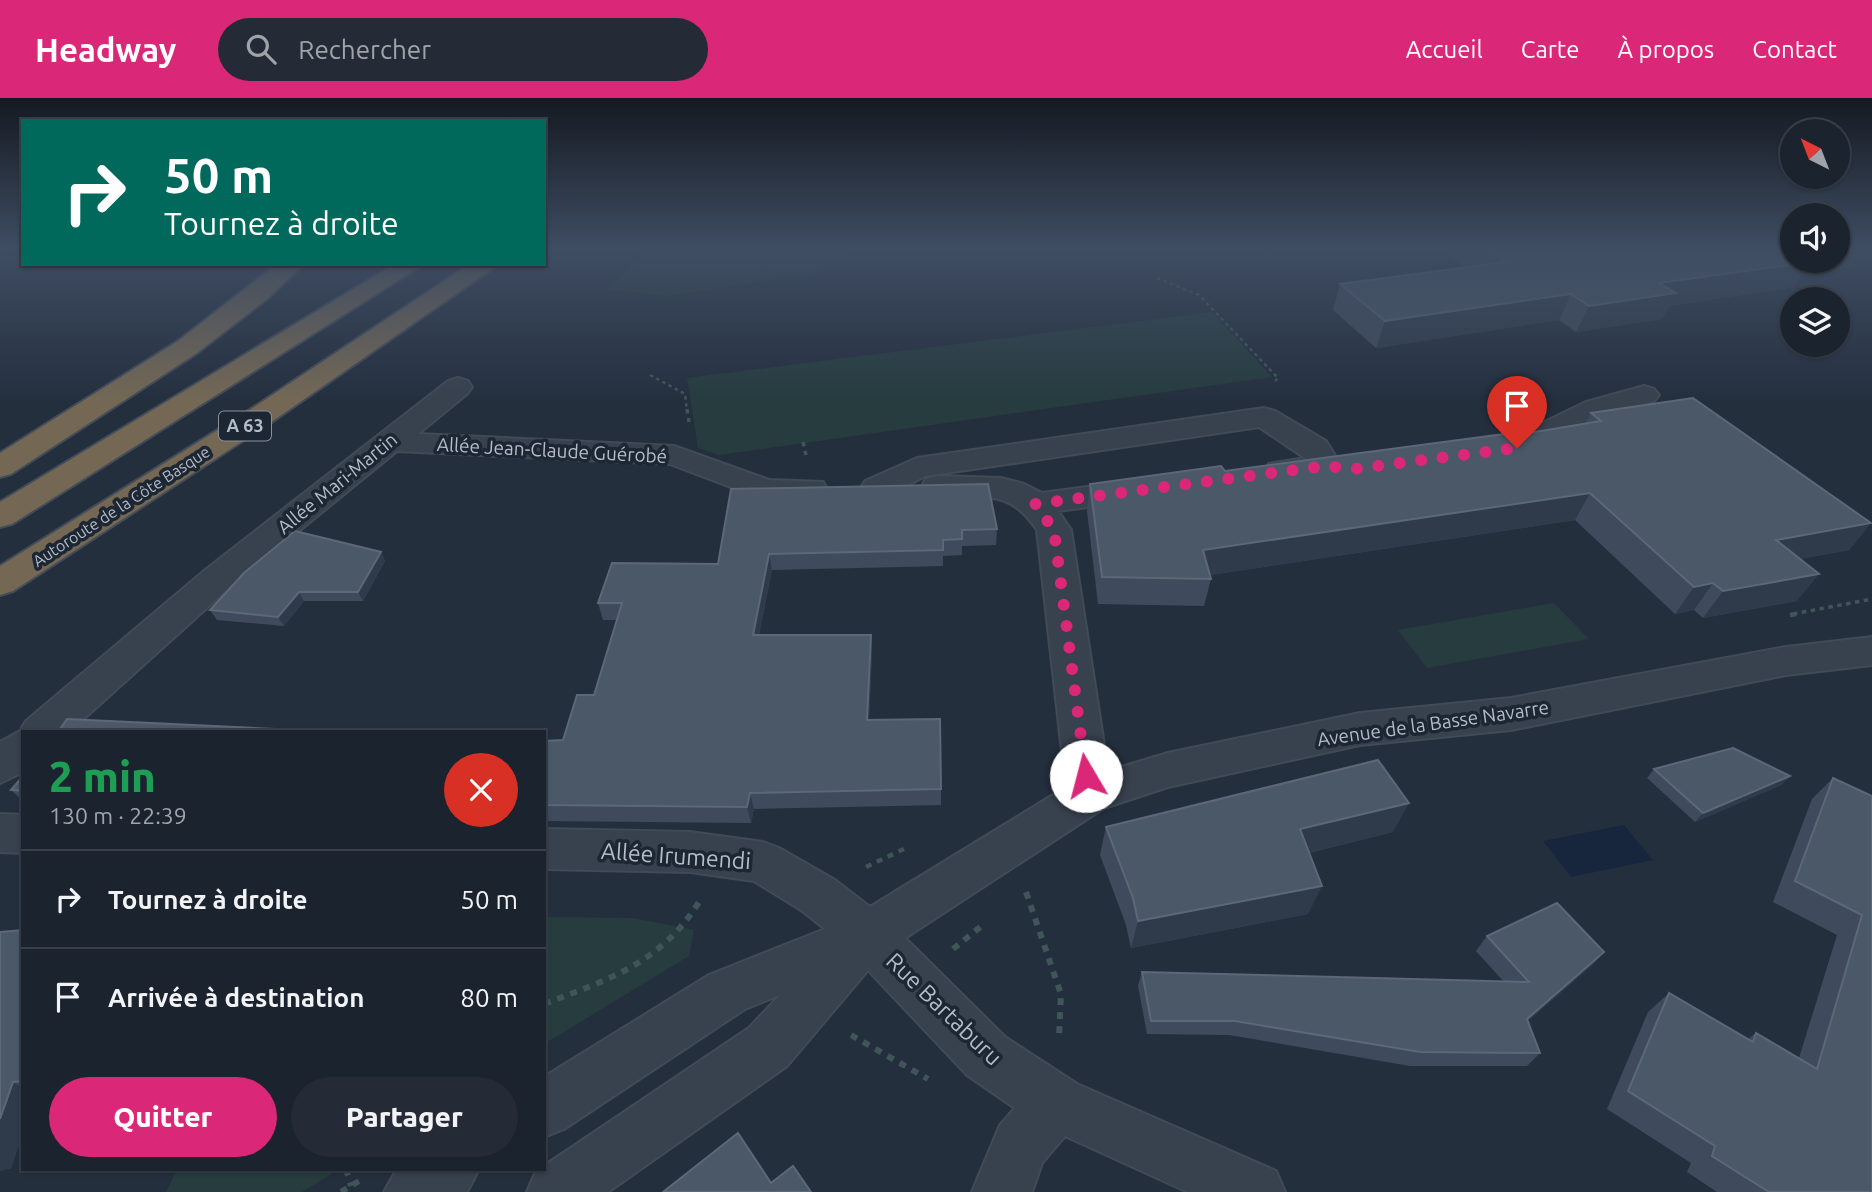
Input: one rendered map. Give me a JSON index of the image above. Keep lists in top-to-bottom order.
{
  "streets": {
    "highway": ["A 63", "Autoroute de la Côte Basque"],
    "street": [
      "Allée Jean-Claude Guérobé",
      "Allée Mari-Martin",
      "Avenue de la Basse Navarre",
      "Allée Irumendi",
      "Rue Bartaburu"
    ]
  },
  "crossings": [
    ["Allée Jean-Claude Guérobé", "Allée Mari-Martin"],
    ["Avenue de la Basse Navarre", "Allée Irumendi"],
    ["Avenue de la Basse Navarre", "Rue Bartaburu"],
    ["Allée Irumendi", "Rue Bartaburu"]
  ],
  "north": "top left",
  "page": {
    "header": "Headway",
    "search": "Rechercher",
    "nav": [
      "Accueil",
      "Carte",
      "À propos",
      "Contact"
    ],
    "turn": ["50 m", "Tournez à droite"],
    "heading": ["2 min", "130 m · 22:39"],
    "list": [
      {
        "name": "Tournez à droite",
        "value": "50 m"
      },
      {
        "name": "Arrivée à destination",
        "value": "80 m"
      }
    ],
    "buttons": ["Quitter", "Partager"]
  }
}
